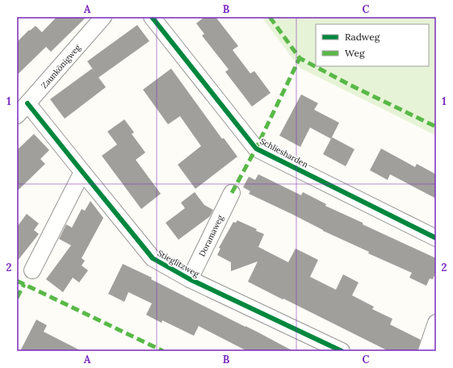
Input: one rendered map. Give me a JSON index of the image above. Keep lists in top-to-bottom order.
{
  "streets": {
    "street": [
      "Zaunkönigweg",
      "Schliesharden",
      "Doramaweg",
      "Stieglitzweg"
    ]
  },
  "crossings": [
    ["Zaunkönigweg", "Stieglitzweg"],
    ["Doramaweg", "Stieglitzweg"]
  ],
  "legend": ["Radweg", "Weg"],
  "grid": {
    "columns": ["A", "B", "C"],
    "rows": ["1", "2"]
  }
}
